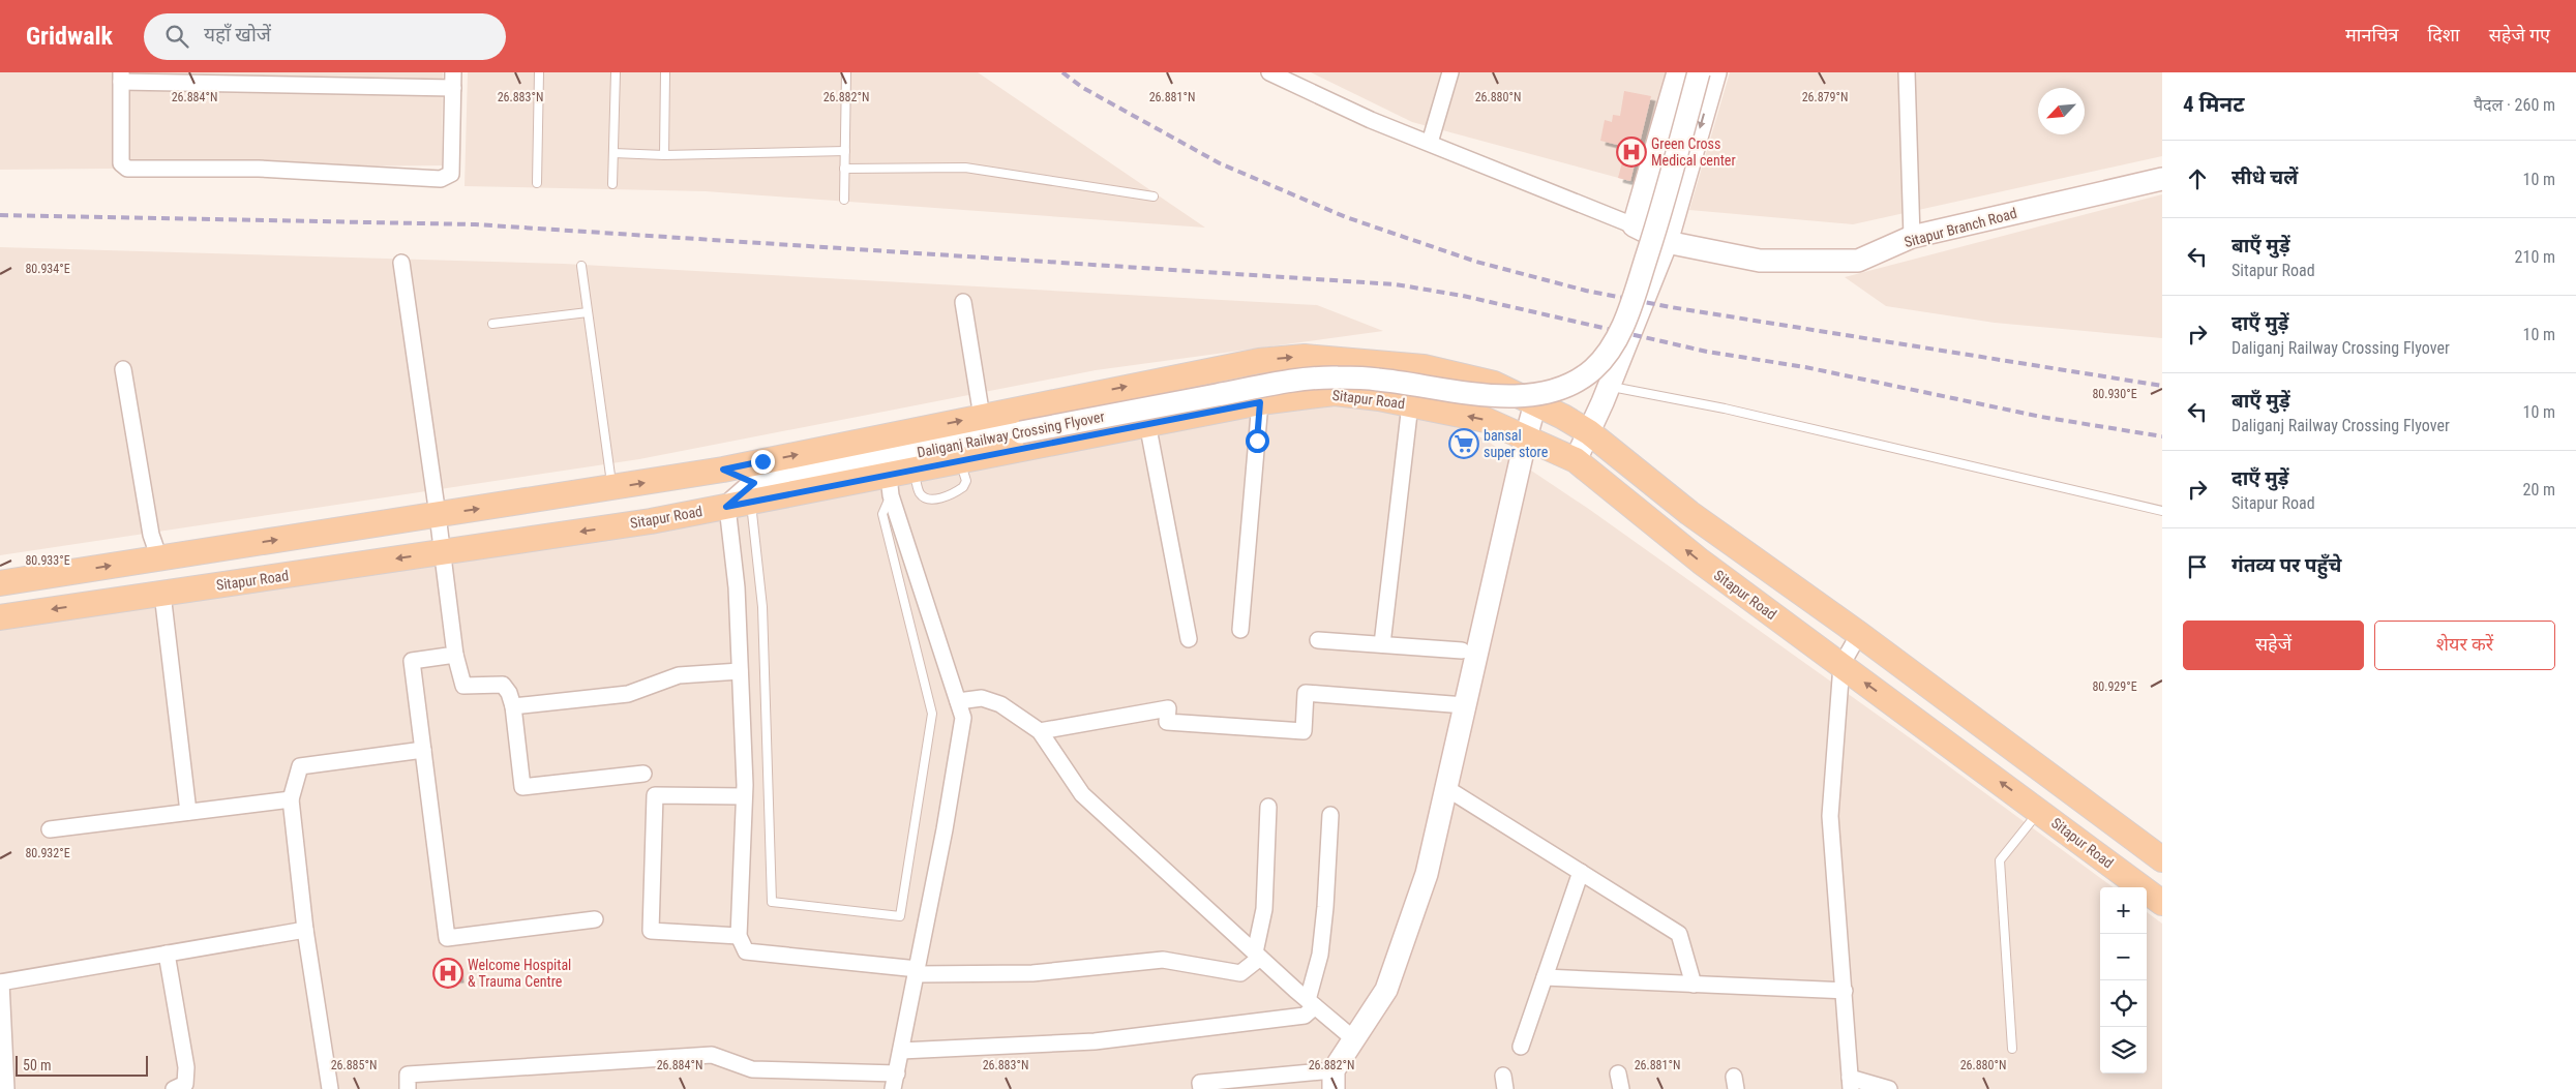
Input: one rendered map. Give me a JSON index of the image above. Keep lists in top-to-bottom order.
{
  "streets": {
    "main road": ["Sitapur Road"],
    "street": ["Sitapur Branch Road", "Daliganj Railway Crossing Flyover"]
  },
  "crossings": [
    ["Sitapur Road", "Daliganj Railway Crossing Flyover"]
  ],
  "places": {
    "hospital": ["Green Cross Medical center", "Welcome Hospital & Trauma Centre"],
    "supermarket": ["bansal super store"]
  },
  "scale_bar": "50 m",
  "north": "bottom left",
  "page": {
    "header": "Gridwalk",
    "search": "यहाँ खोजें",
    "nav": ["मानचित्र", "दिशा", "सहेजे गए"],
    "heading": ["4 मिनट", "पैदल · 260 m"],
    "list": [
      ["सीधे चलें", "10 m"],
      ["बाएँ मुड़ें", "Sitapur Road", "210 m"],
      ["दाएँ मुड़ें", "Daliganj Railway Crossing Flyover", "10 m"],
      ["बाएँ मुड़ें", "Daliganj Railway Crossing Flyover", "10 m"],
      ["दाएँ मुड़ें", "Sitapur Road", "20 m"],
      "गंतव्य पर पहुँचे"
    ],
    "buttons": ["सहेजें", "शेयर करें"],
    "map_buttons": ["+", "−"],
    "scale": "50 m"
  },
  "coordinates": [
    "26.884°N",
    "26.883°N",
    "26.882°N",
    "26.881°N",
    "26.880°N",
    "26.879°N",
    "80.934°E",
    "80.930°E",
    "80.933°E",
    "80.929°E",
    "80.932°E",
    "26.885°N"
  ]
}
